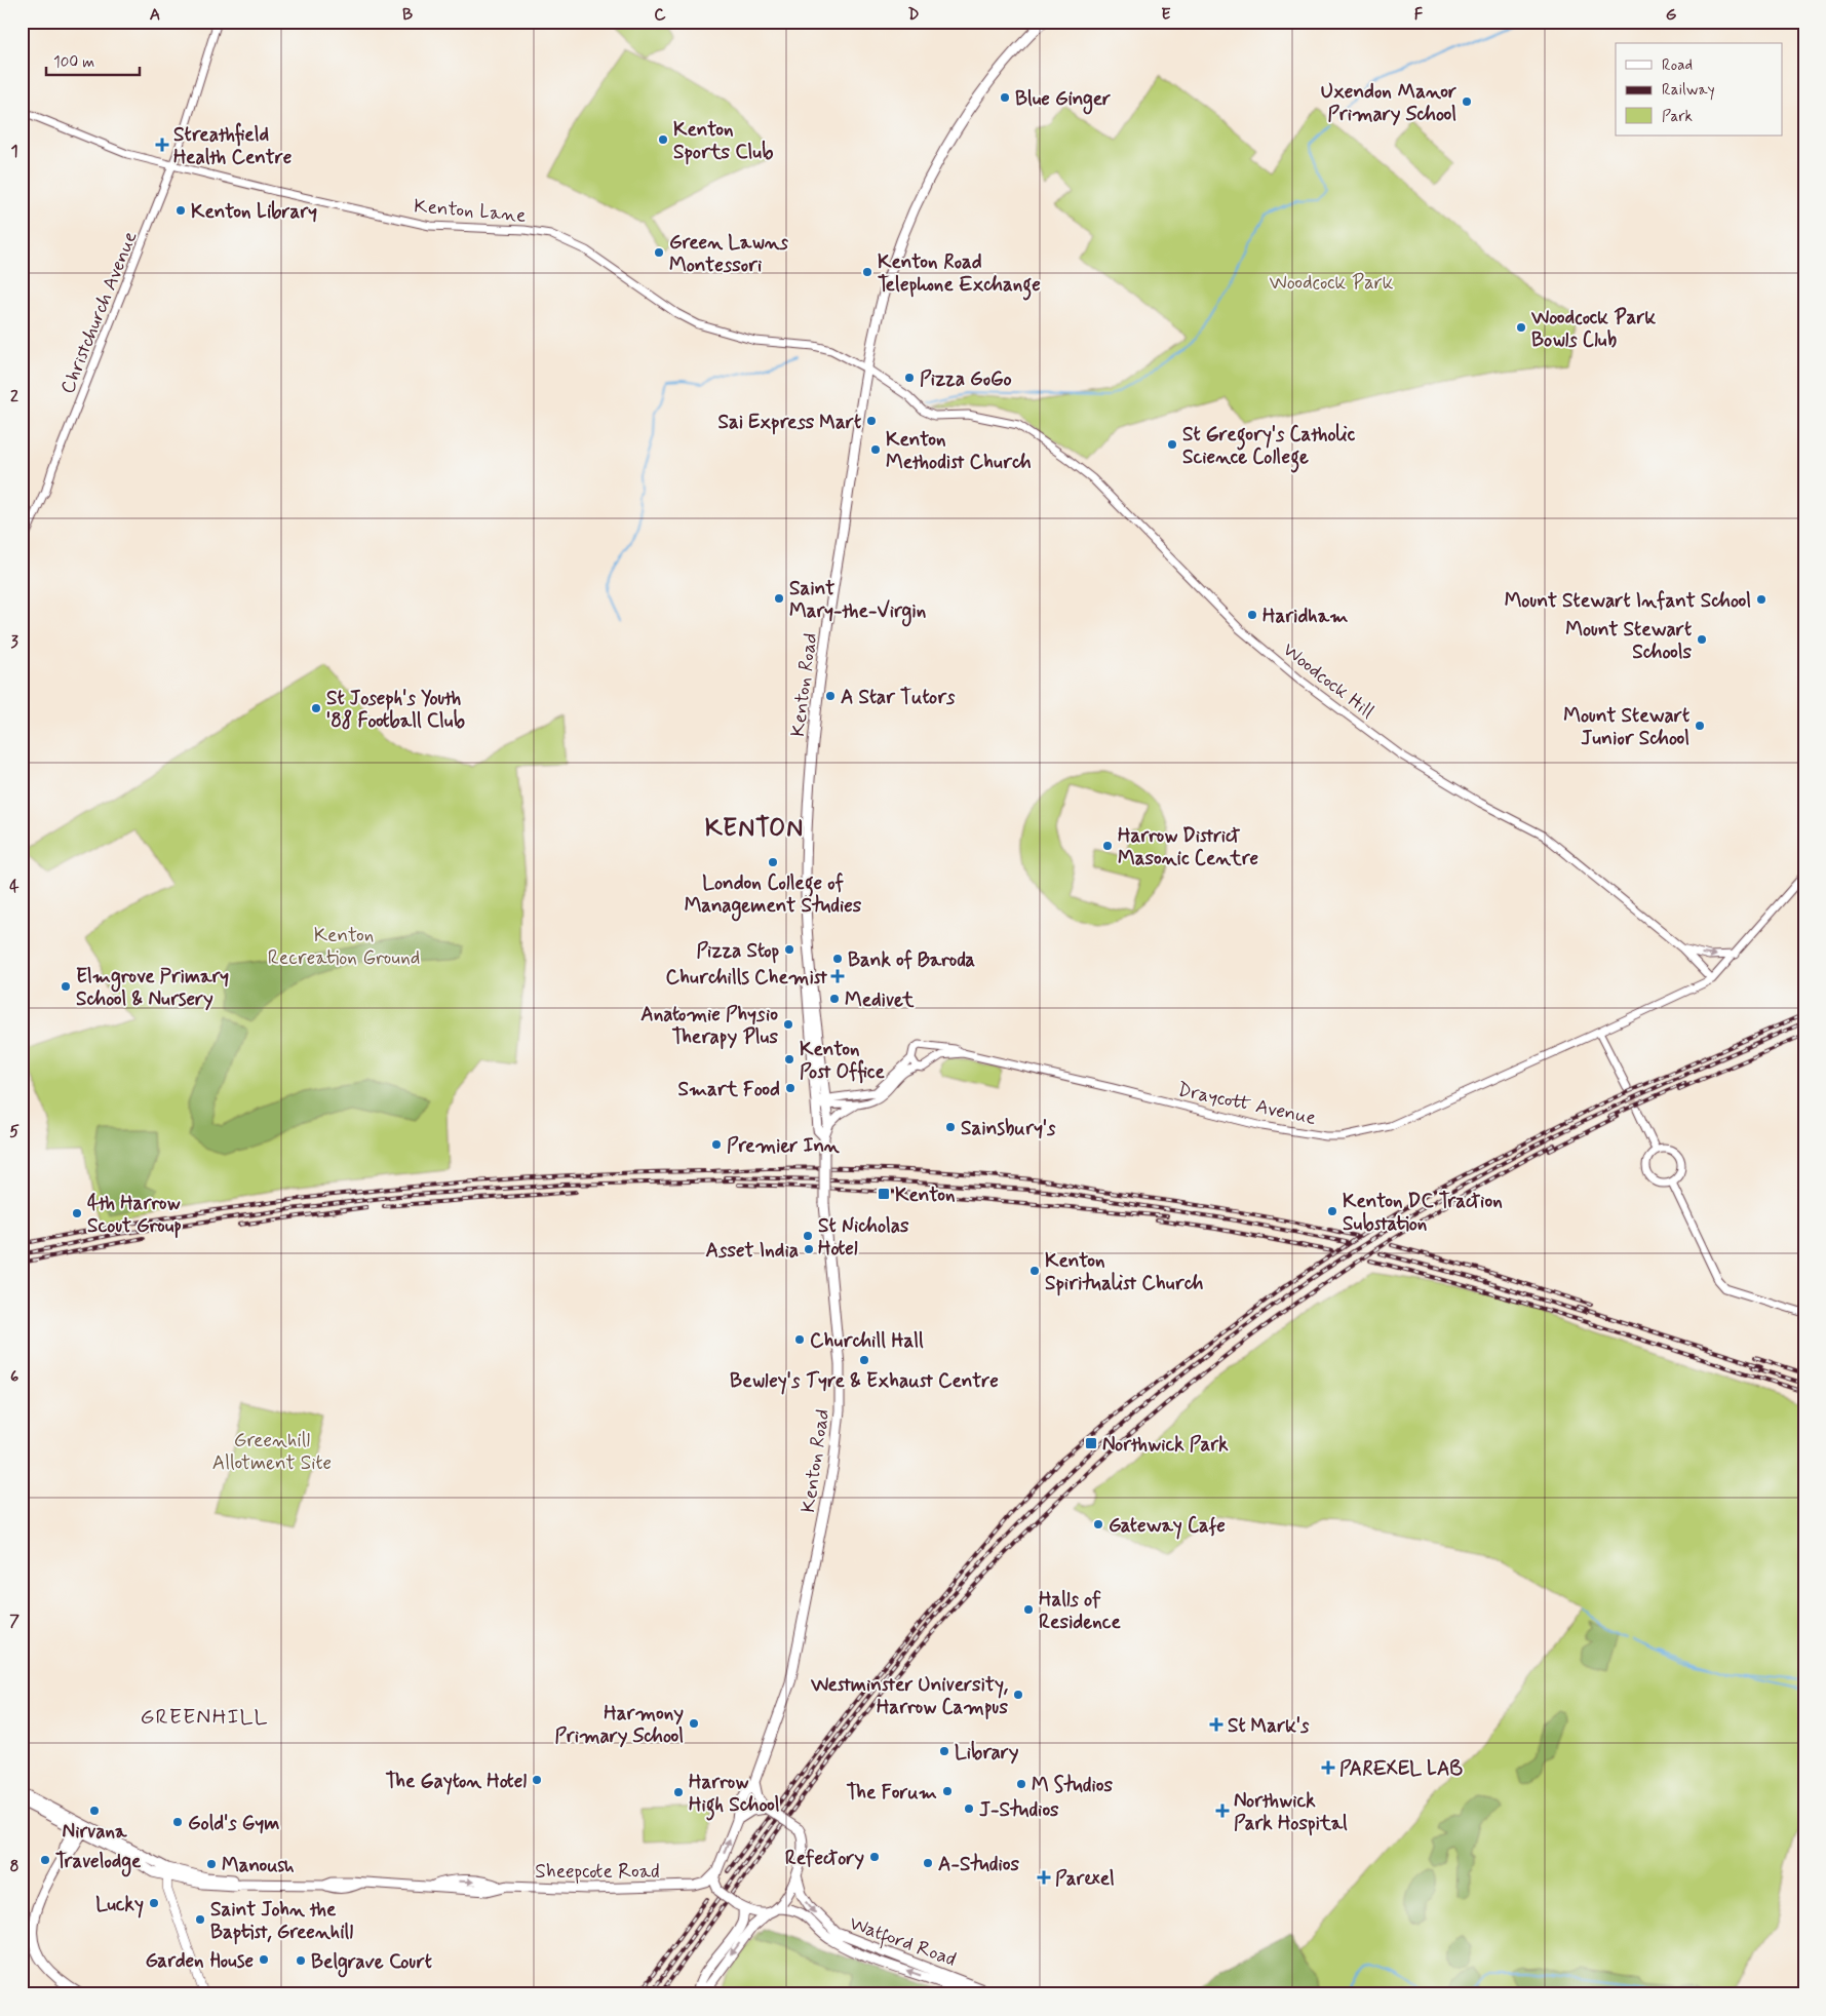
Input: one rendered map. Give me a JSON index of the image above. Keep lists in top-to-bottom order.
{
  "streets": {
    "main road": ["Kenton Road", "Sheepcote Road", "Watford Road"],
    "street": [
      "Kenton Lane",
      "Christchurch Avenue",
      "Woodcock Hill",
      "Draycott Avenue"
    ]
  },
  "crossings": [
    ["Kenton Lane", "Christchurch Avenue"],
    ["Kenton Lane", "Woodcock Hill"],
    ["Kenton Lane", "Kenton Road"],
    ["Woodcock Hill", "Kenton Road"],
    ["Woodcock Hill", "Draycott Avenue"],
    ["Kenton Road", "Sheepcote Road"],
    ["Kenton Road", "Watford Road"],
    ["Sheepcote Road", "Watford Road"]
  ],
  "districts": ["KENTON", "GREENHILL"],
  "parks": ["Woodcock Park", "Kenton Recreation Ground", "Greenhill Allotment Site"],
  "places": {
    "other": [
      "Blue Ginger",
      "Uxendon Manor Primary School",
      "Kenton Sports Club",
      "Kenton Library",
      "Green Lawns Montessori",
      "Kenton Road Telephone Exchange",
      "Woodcock Park Bowls Club",
      "Pizza GoGo",
      "Sai Express Mart",
      "St Gregory's Catholic Science College",
      "Kenton Methodist Church",
      "Saint Mary-the-Virgin",
      "Mount Stewart Infant School",
      "Haridham",
      "Mount Stewart Schools",
      "A Star Tutors",
      "St Joseph's Youth '88 Football Club",
      "Mount Stewart Junior School",
      "Harrow District Masonic Centre",
      "London College of Management Studies",
      "Pizza Stop",
      "Bank of Baroda",
      "Elmgrove Primary School & Nursery",
      "Medivet",
      "Anatomie Physio Therapy Plus",
      "Kenton Post Office",
      "Smart Food",
      "Sainsbury's",
      "Premier Inn",
      "Kenton DC Traction Substation",
      "4th Harrow Scout Group",
      "St Nicholas Hotel",
      "Asset India",
      "Kenton Spiritualist Church",
      "Churchill Hall",
      "Bewley's Tyre & Exhaust Centre",
      "Gateway Cafe",
      "Halls of Residence",
      "Westminster University, Harrow Campus",
      "Harmony Primary School",
      "Library",
      "The Gayton Hotel",
      "M Studios",
      "The Forum",
      "Harrow High School",
      "J-Studios",
      "Nirvana",
      "Gold's Gym",
      "Refectory",
      "Travelodge",
      "A-Studios",
      "Manoush",
      "Lucky",
      "Saint John the Baptist, Greenhill",
      "Garden House",
      "Belgrave Court"
    ],
    "health": [
      "Streathfield Health Centre",
      "Churchills Chemist",
      "St Mark's",
      "PAREXEL LAB",
      "Northwick Park Hospital",
      "Parexel"
    ],
    "transit": ["Kenton", "Northwick Park"]
  },
  "legend": ["Road", "Railway", "Park"],
  "scale_bar": "100 m",
  "grid": {
    "columns": [
      "A",
      "B",
      "C",
      "D",
      "E",
      "F",
      "G"
    ],
    "rows": [
      "1",
      "2",
      "3",
      "4",
      "5",
      "6",
      "7",
      "8"
    ]
  }
}
